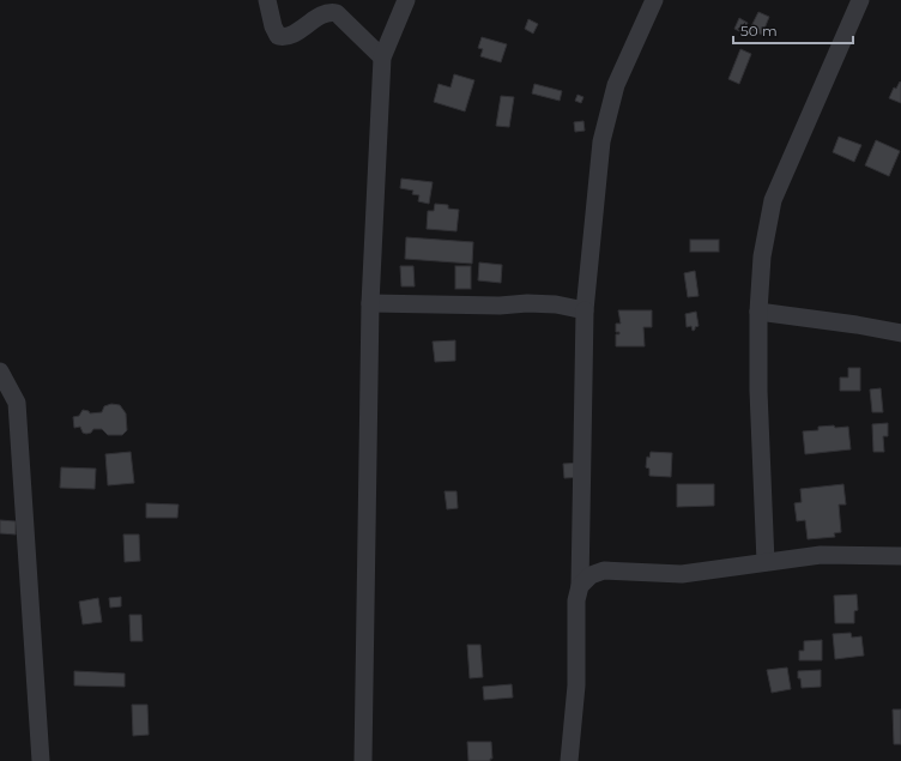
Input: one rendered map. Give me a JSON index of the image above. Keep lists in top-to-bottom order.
{
  "scale_bar": "50 m"
}
